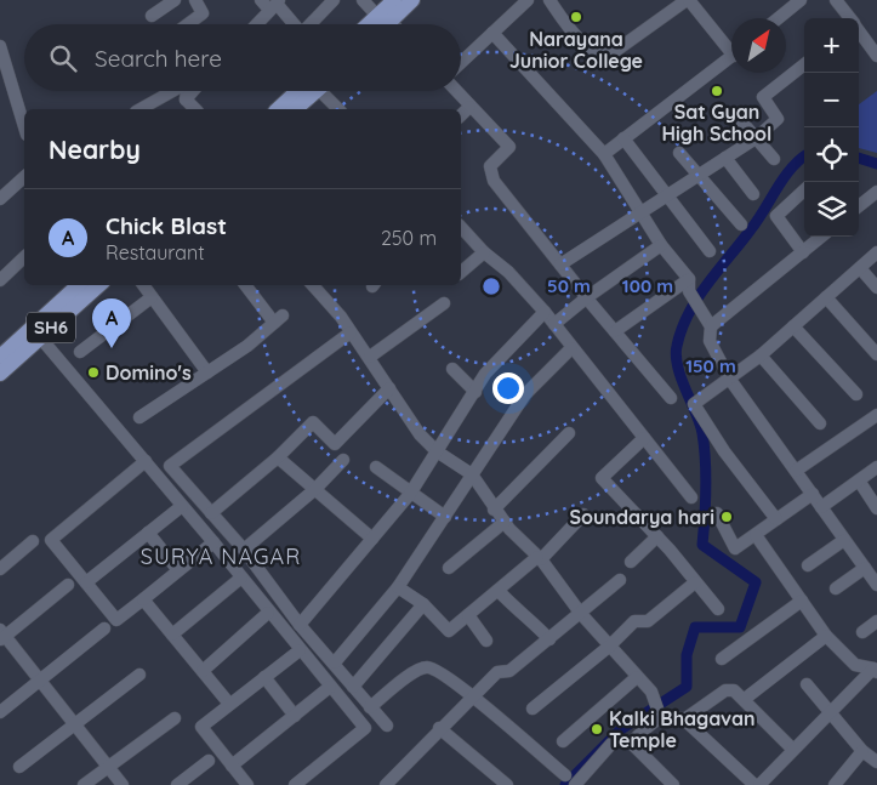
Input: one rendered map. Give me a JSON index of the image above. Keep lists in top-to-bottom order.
{
  "streets": {
    "main road": ["SH6"]
  },
  "districts": ["SURYA NAGAR"],
  "places": [
    "Narayana Junior College",
    "Sat Gyan High School",
    "Domino's",
    "Soundarya hari",
    "Kalki Bhagavan Temple"
  ],
  "north": "top right",
  "page": {
    "map_buttons": ["+", "−"],
    "search": "Search here",
    "heading": "Nearby",
    "list": [
      {
        "mark": "A",
        "name": "Chick Blast",
        "note": "Restaurant",
        "value": "250 m"
      }
    ],
    "pins": "A"
  },
  "rings": ["50 m", "100 m", "150 m"]
}
